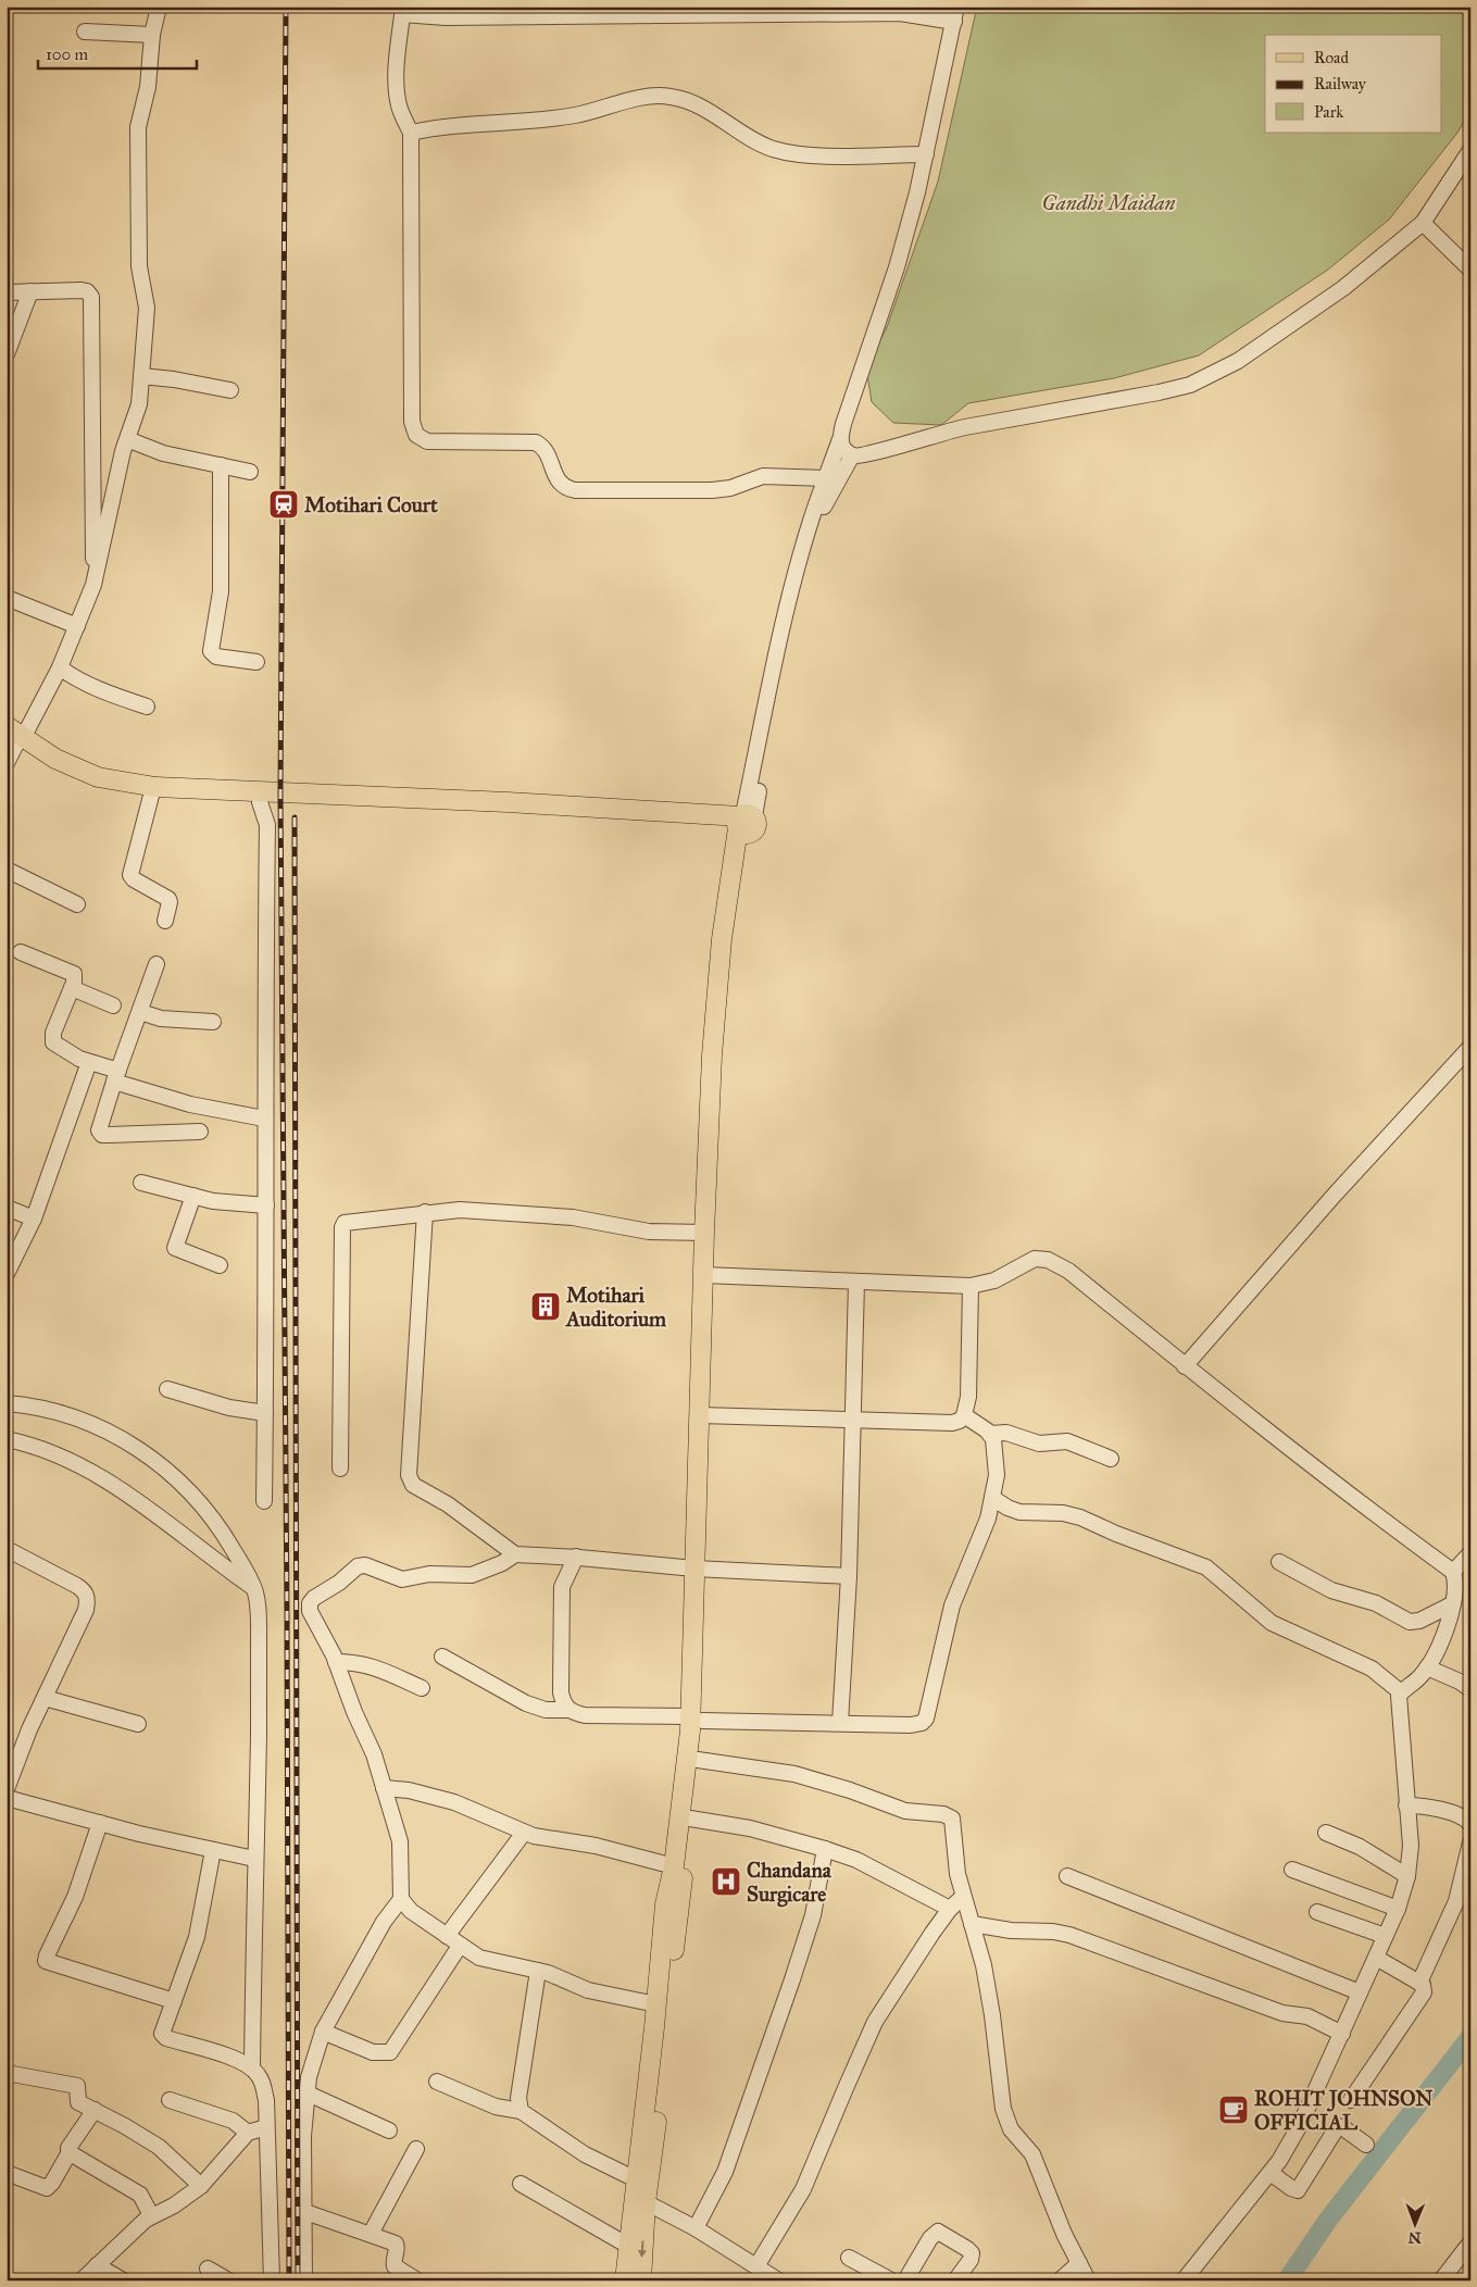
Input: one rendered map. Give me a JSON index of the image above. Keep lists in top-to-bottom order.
{
  "parks": ["Gandhi Maidan"],
  "places": {
    "station": ["Motihari Court"],
    "building": ["Motihari Auditorium"],
    "hospital": ["Chandana Surgicare"],
    "cafe": ["ROHIT JOHNSON OFFICIAL"]
  },
  "legend": ["Road", "Railway", "Park"],
  "scale_bar": "100 m",
  "north": "bottom"
}
